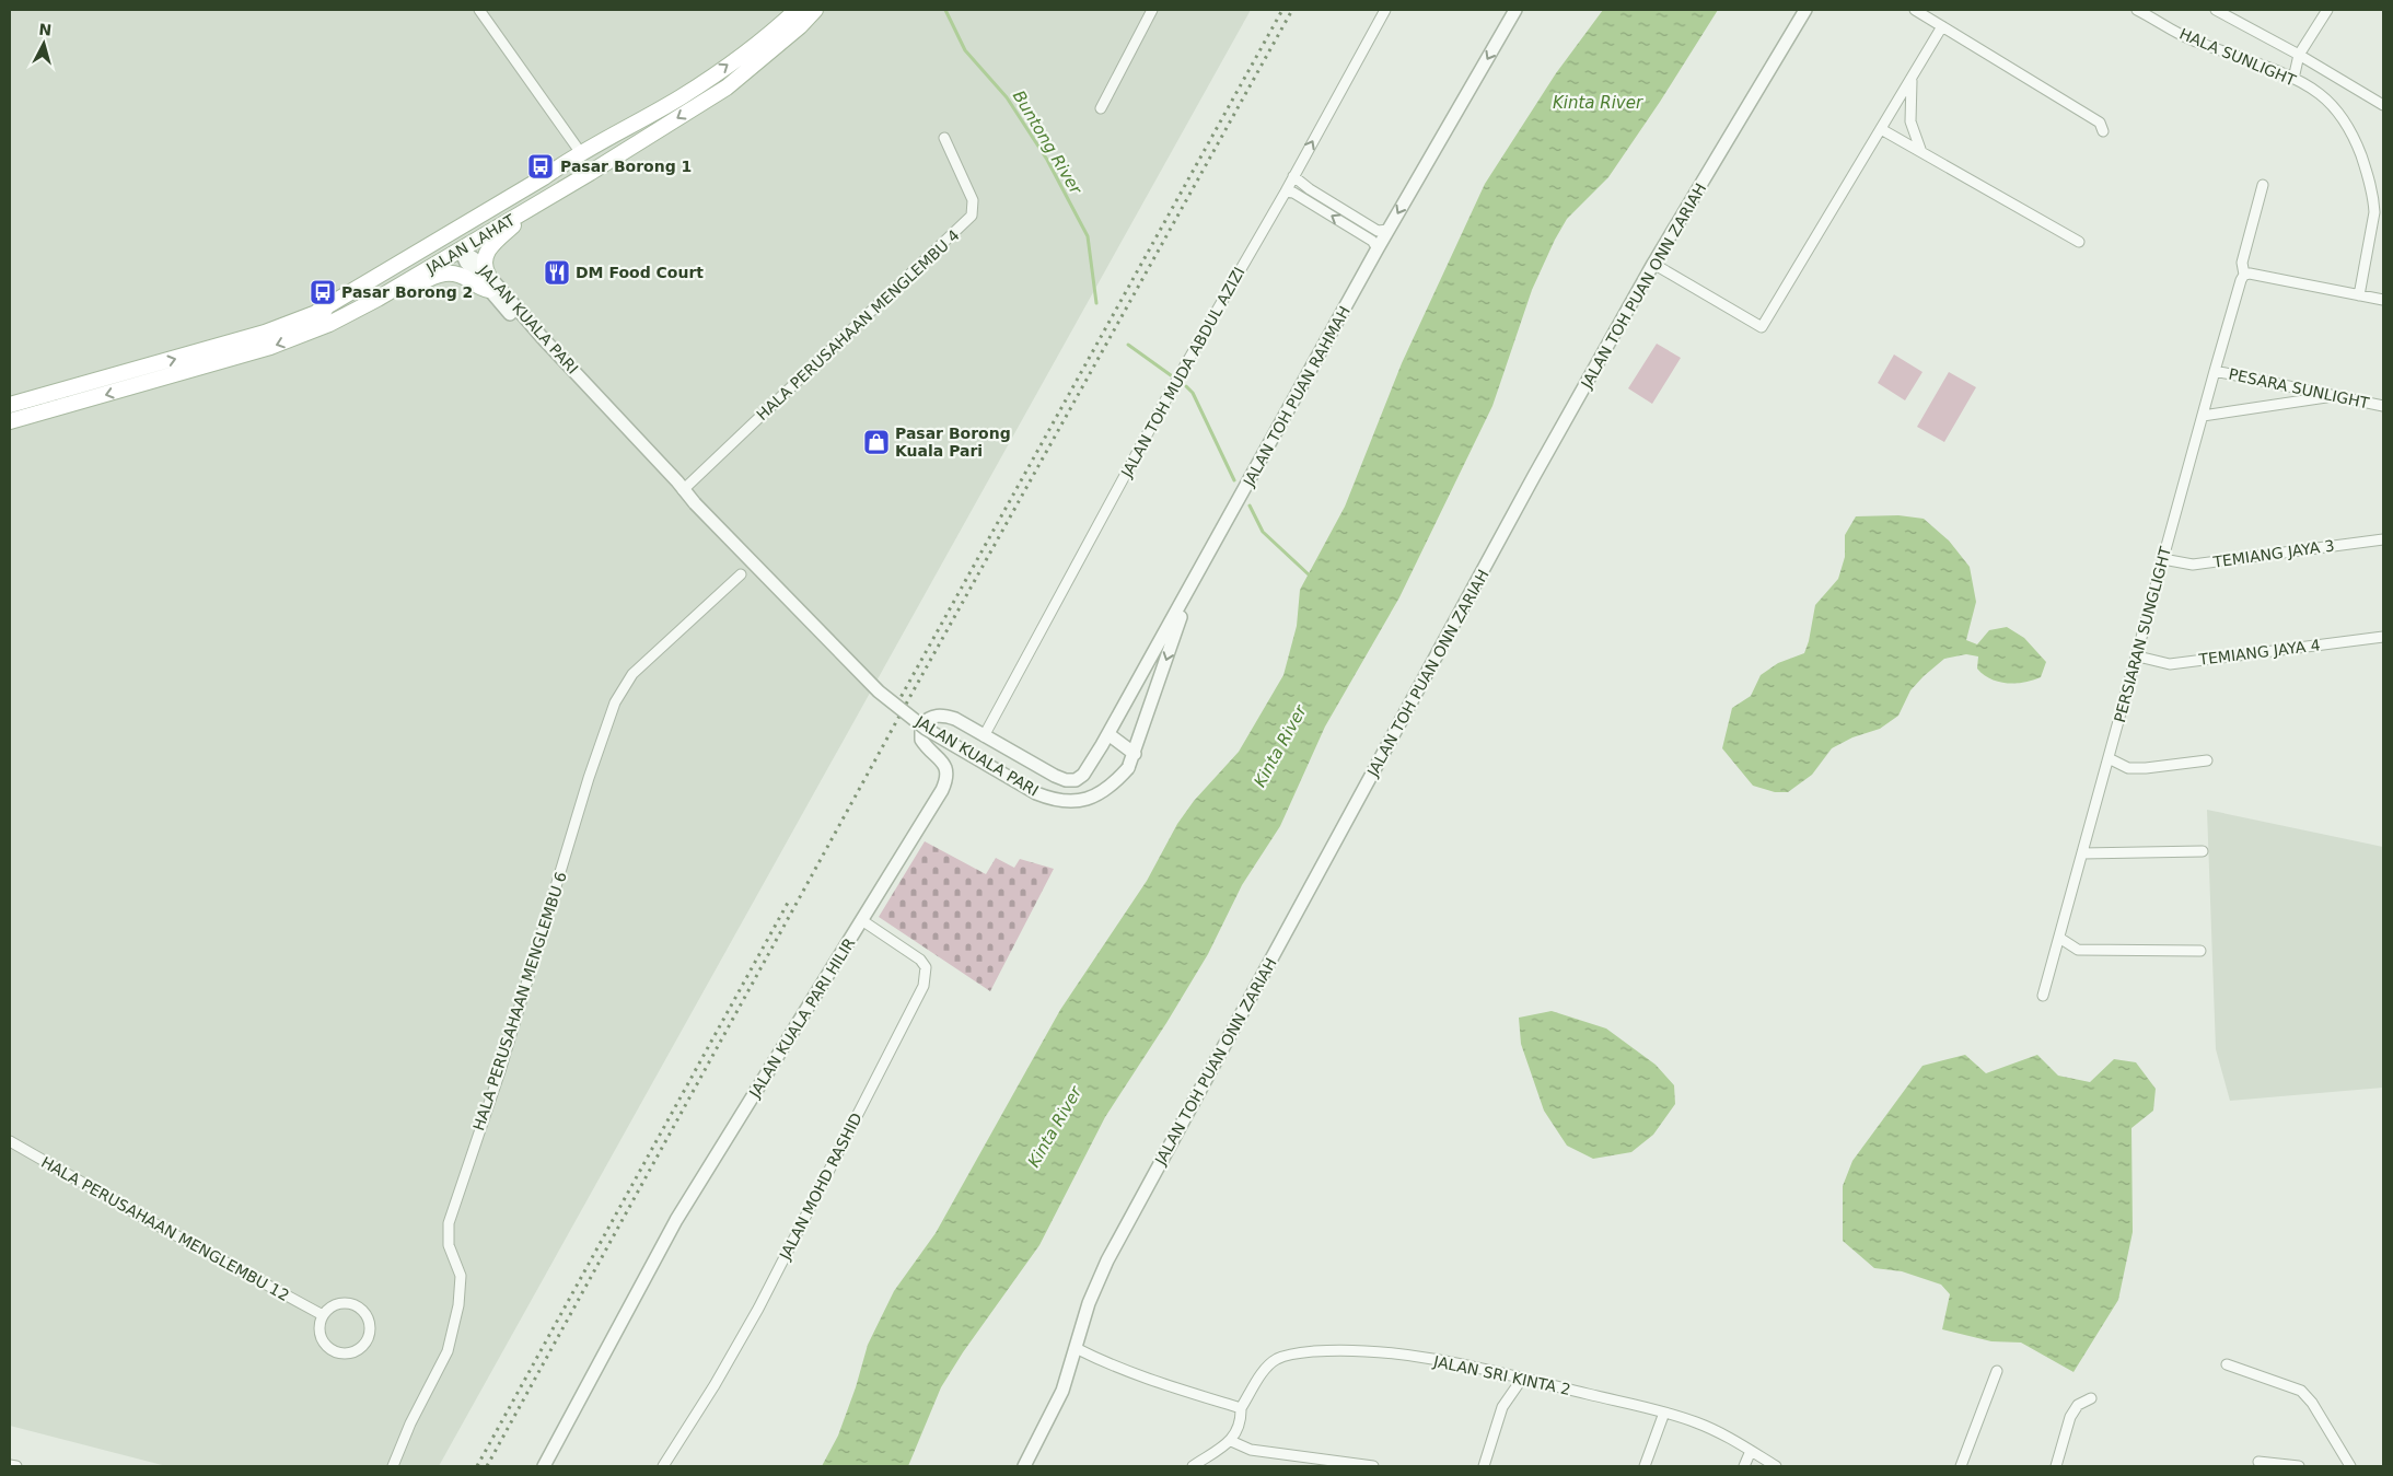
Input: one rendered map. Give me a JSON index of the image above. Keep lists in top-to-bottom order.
{
  "streets": {
    "main road": ["JALAN LAHAT"],
    "street": [
      "HALA SUNLIGHT",
      "JALAN TOH PUAN ONN ZARIAH",
      "JALAN KUALA PARI",
      "HALA PERUSAHAAN MENGLEMBU 4",
      "JALAN TOH MUDA ABDUL AZIZI",
      "PESARA SUNLIGHT",
      "JALAN TOH PUAN RAHMAH",
      "TEMIANG JAYA 3",
      "PERSIARAN SUNGLIGHT",
      "TEMIANG JAYA 4",
      "HALA PERUSAHAAN MENGLEMBU 6",
      "JALAN KUALA PARI HILIR",
      "JALAN MOHD RASHID",
      "HALA PERUSAHAAN MENGLEMBU 12",
      "JALAN SRI KINTA 2"
    ]
  },
  "crossings": [
    ["JALAN LAHAT", "JALAN KUALA PARI"],
    ["JALAN KUALA PARI", "HALA PERUSAHAAN MENGLEMBU 4"],
    ["JALAN KUALA PARI", "JALAN TOH PUAN RAHMAH"],
    ["JALAN TOH MUDA ABDUL AZIZI", "JALAN KUALA PARI HILIR"],
    ["PESARA SUNLIGHT", "PERSIARAN SUNGLIGHT"],
    ["JALAN TOH PUAN RAHMAH", "JALAN KUALA PARI HILIR"],
    ["TEMIANG JAYA 3", "PERSIARAN SUNGLIGHT"],
    ["PERSIARAN SUNGLIGHT", "TEMIANG JAYA 4"],
    ["JALAN KUALA PARI HILIR", "JALAN MOHD RASHID"]
  ],
  "water": ["Kinta River", "Buntong River"],
  "places": {
    "bus stop": ["Pasar Borong 1", "Pasar Borong 2"],
    "restaurant": ["DM Food Court"],
    "shop": ["Pasar Borong Kuala Pari"]
  },
  "north": "top"
}
